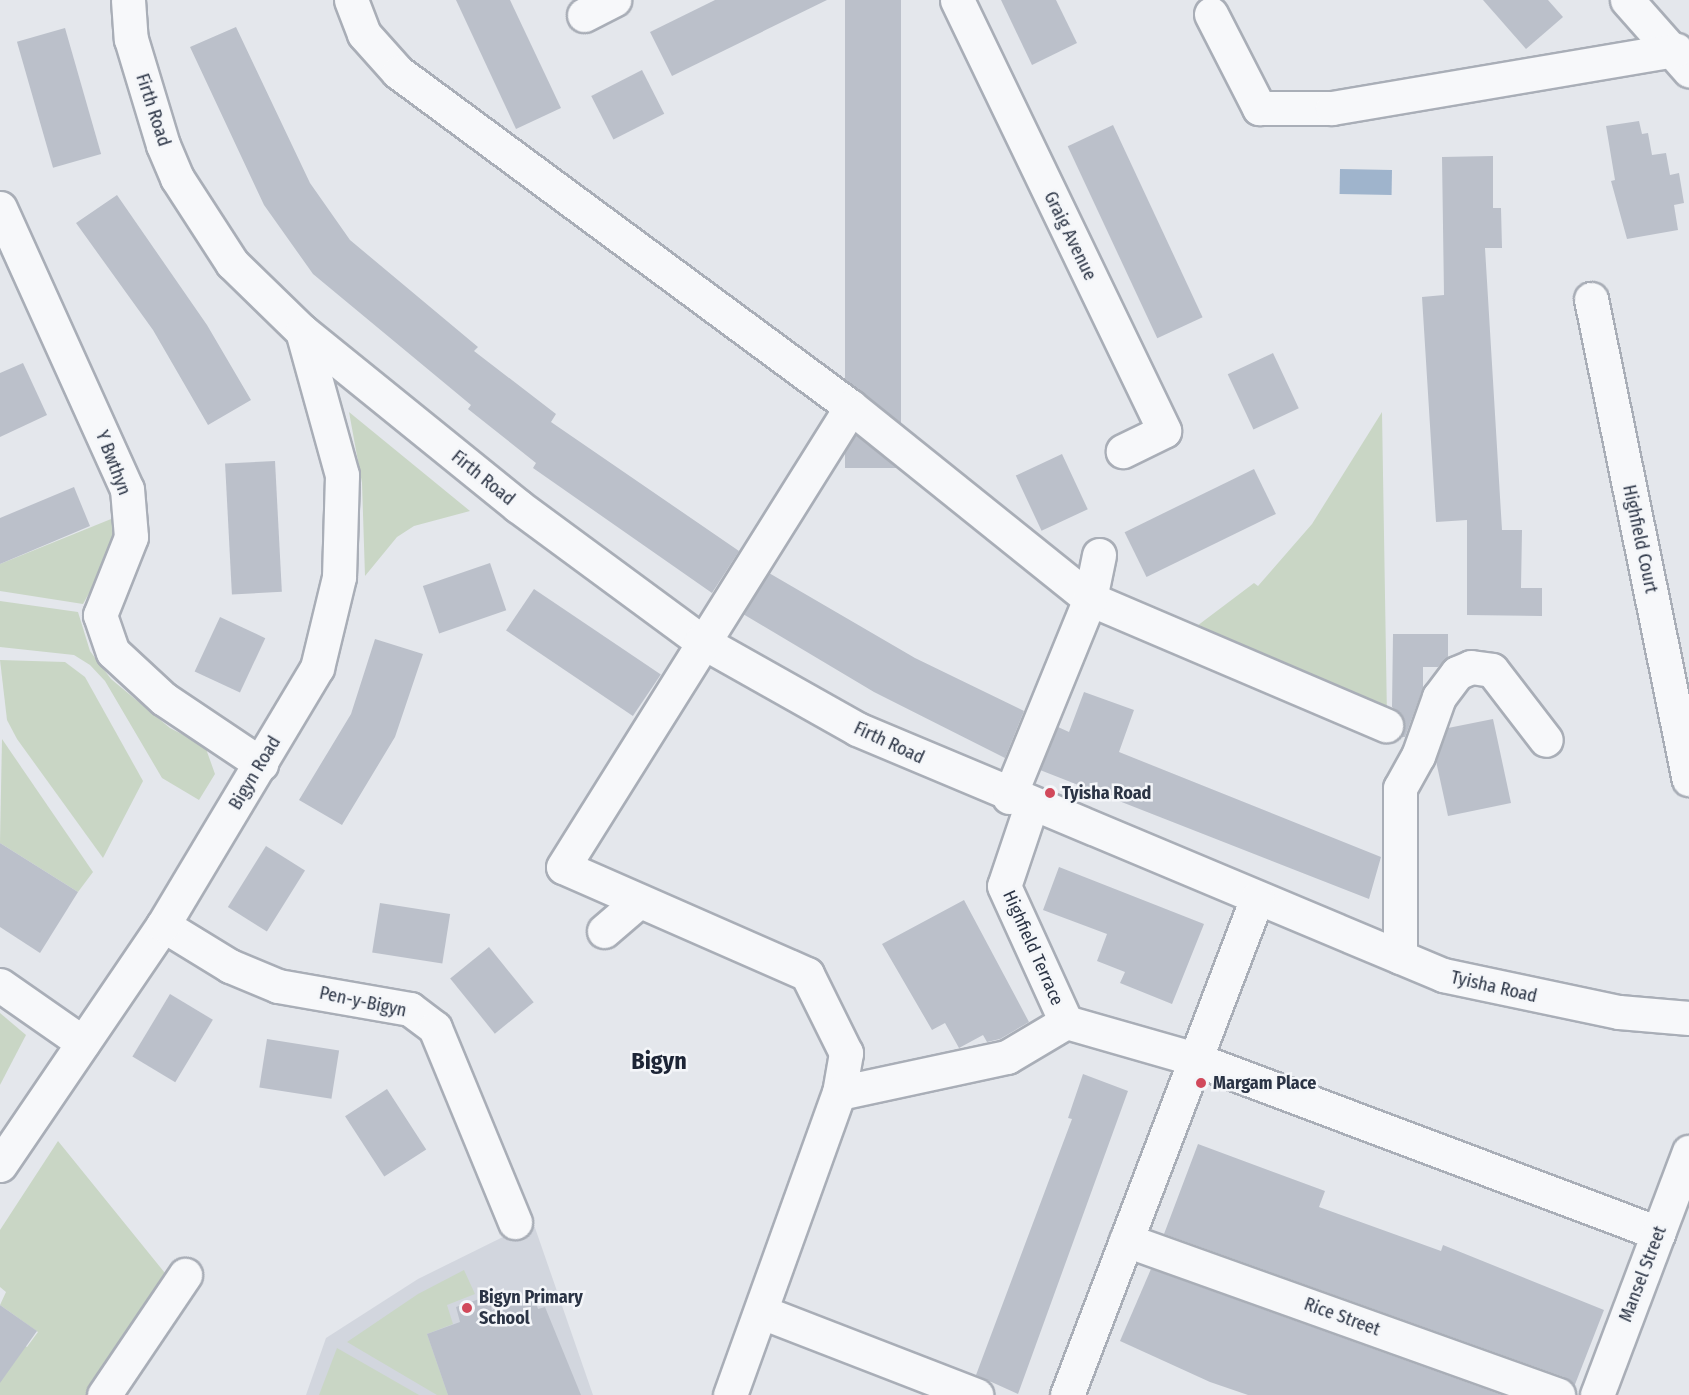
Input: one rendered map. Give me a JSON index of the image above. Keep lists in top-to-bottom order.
{
  "streets": {
    "street": [
      "Firth Road",
      "Graig Avenue",
      "Y Bwthyn",
      "Highfield Court",
      "Bigyn Road",
      "Highfield Terrace",
      "Tyisha Road",
      "Pen-y-Bigyn",
      "Mansel Street",
      "Rice Street"
    ]
  },
  "crossings": [
    ["Firth Road", "Bigyn Road"],
    ["Firth Road", "Highfield Terrace"],
    ["Firth Road", "Tyisha Road"],
    ["Y Bwthyn", "Bigyn Road"],
    ["Bigyn Road", "Pen-y-Bigyn"],
    ["Highfield Terrace", "Tyisha Road"]
  ],
  "districts": ["Bigyn"],
  "places": ["Tyisha Road", "Margam Place", "Bigyn Primary School"]
}
